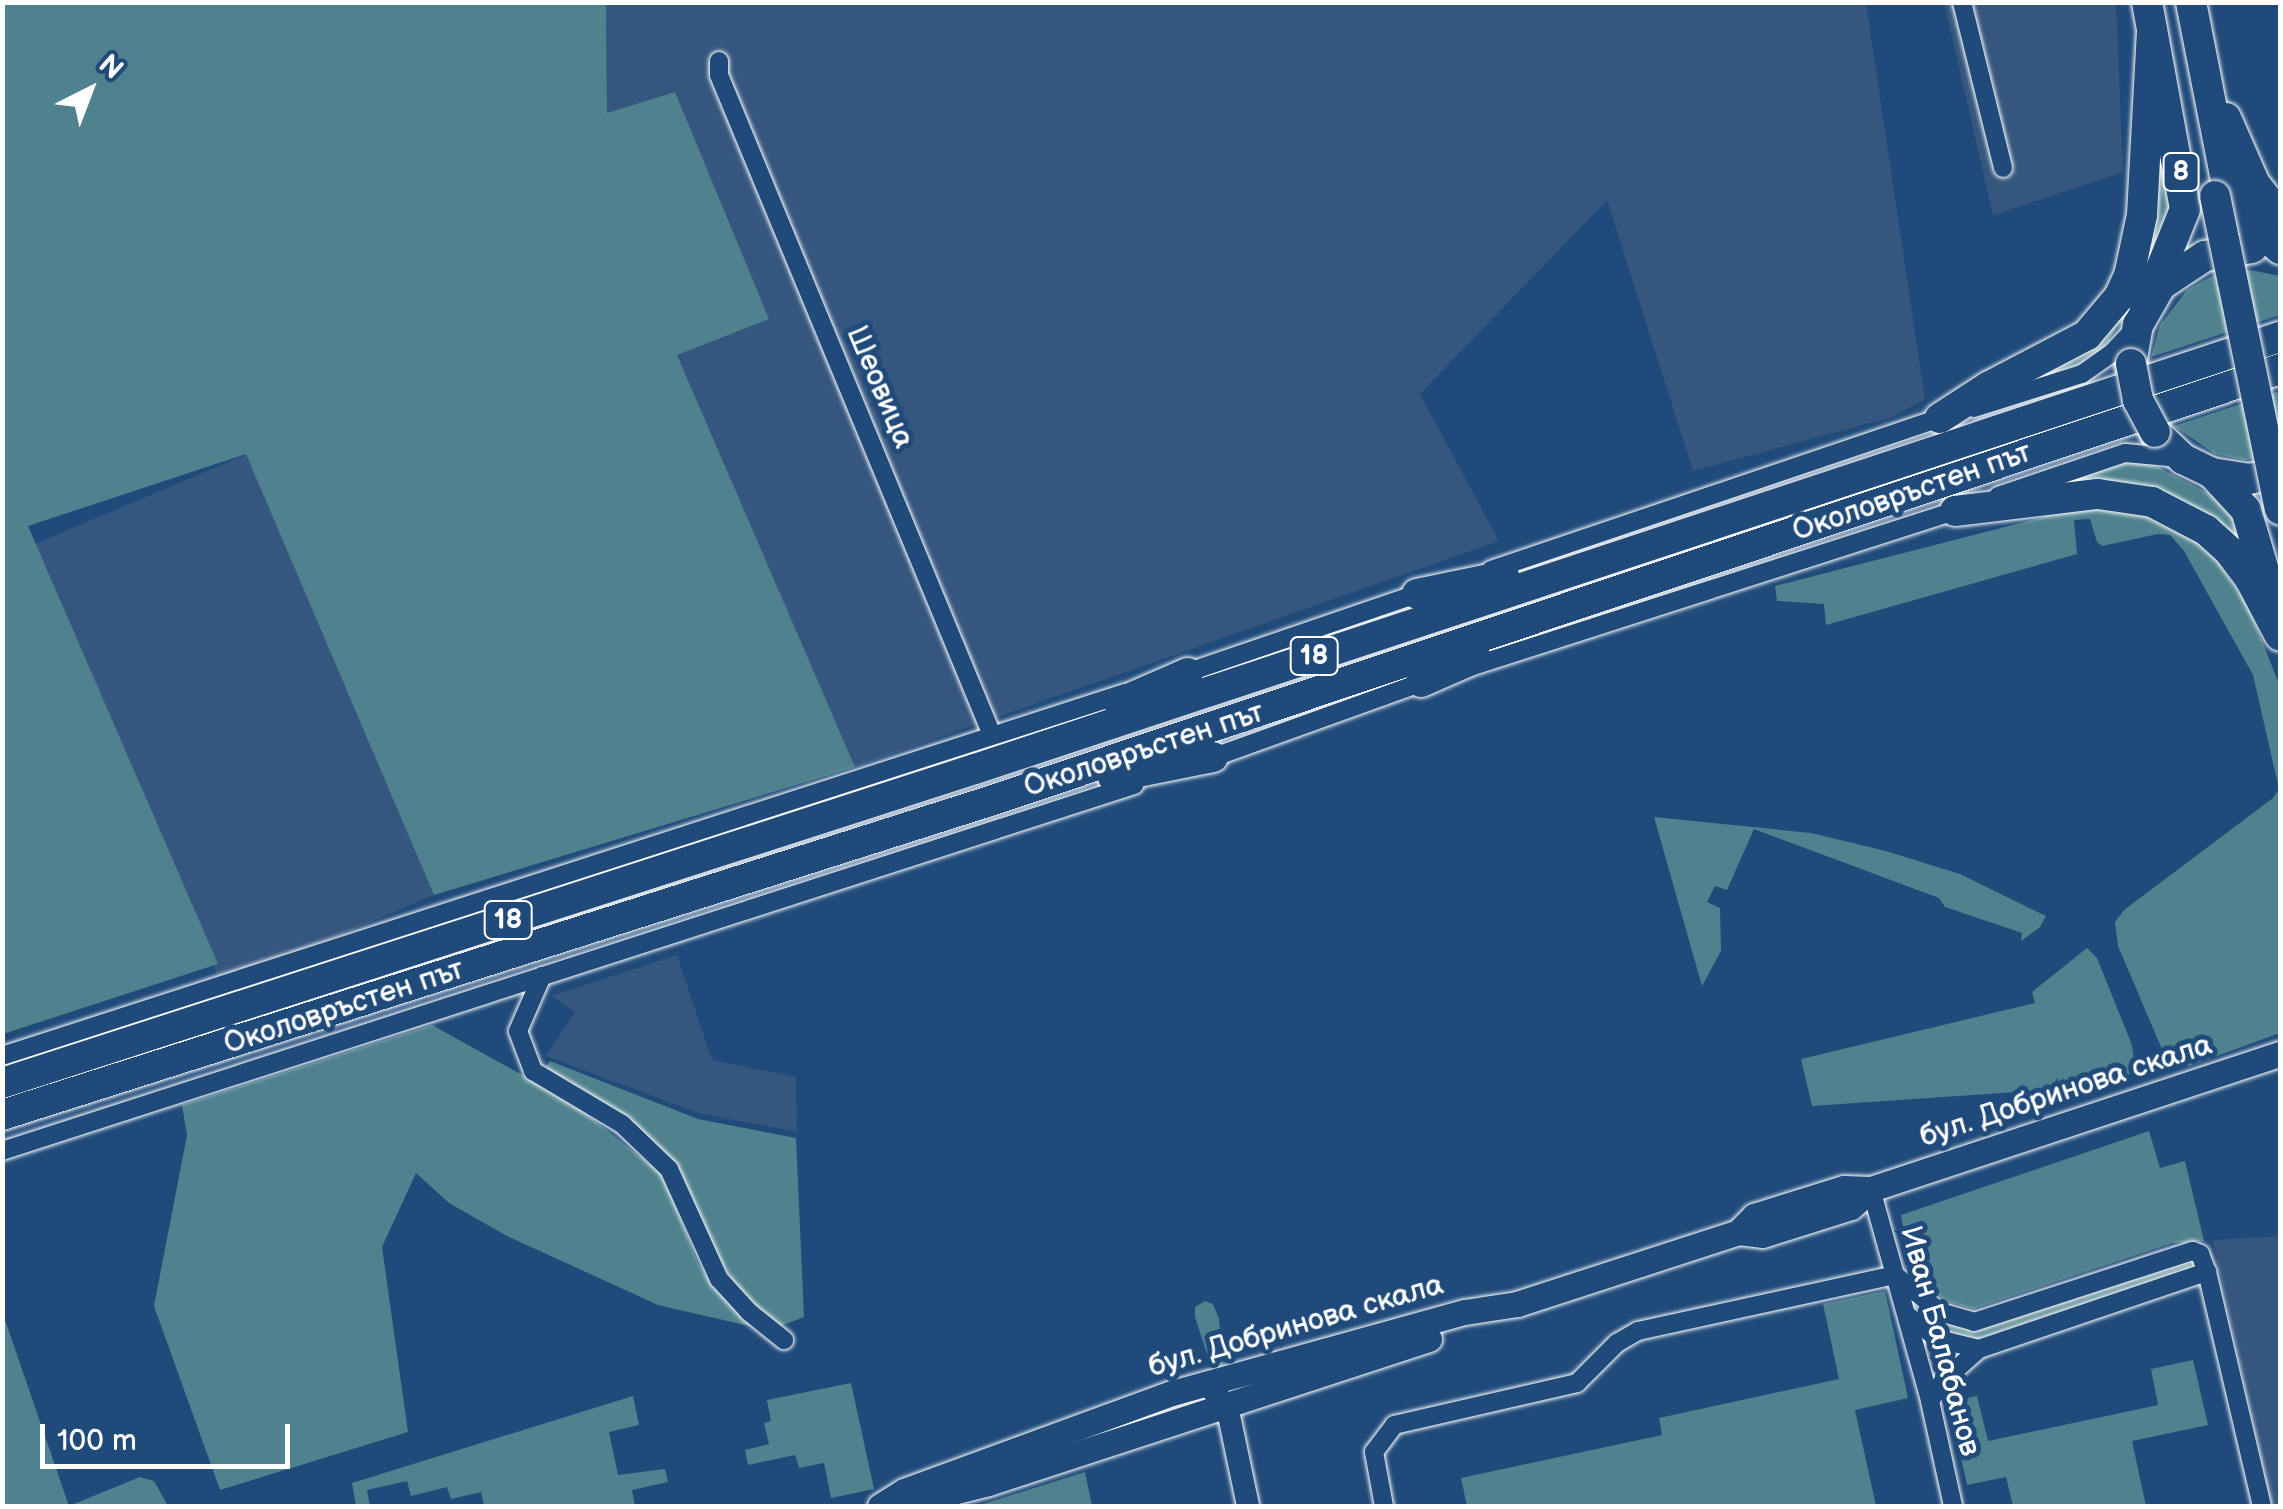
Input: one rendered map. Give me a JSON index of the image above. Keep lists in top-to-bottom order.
{
  "streets": {
    "main road": [
      "8",
      "Околовръстен път",
      "18",
      "бул. Добринова скала"
    ],
    "street": ["Шеовица", "Иван Балабанов"]
  },
  "crossings": [
    ["8", "Околовръстен път"],
    ["Шеовица", "Околовръстен път"],
    ["бул. Добринова скала", "Иван Балабанов"]
  ],
  "scale_bar": "100 m",
  "north": "top right"
}
